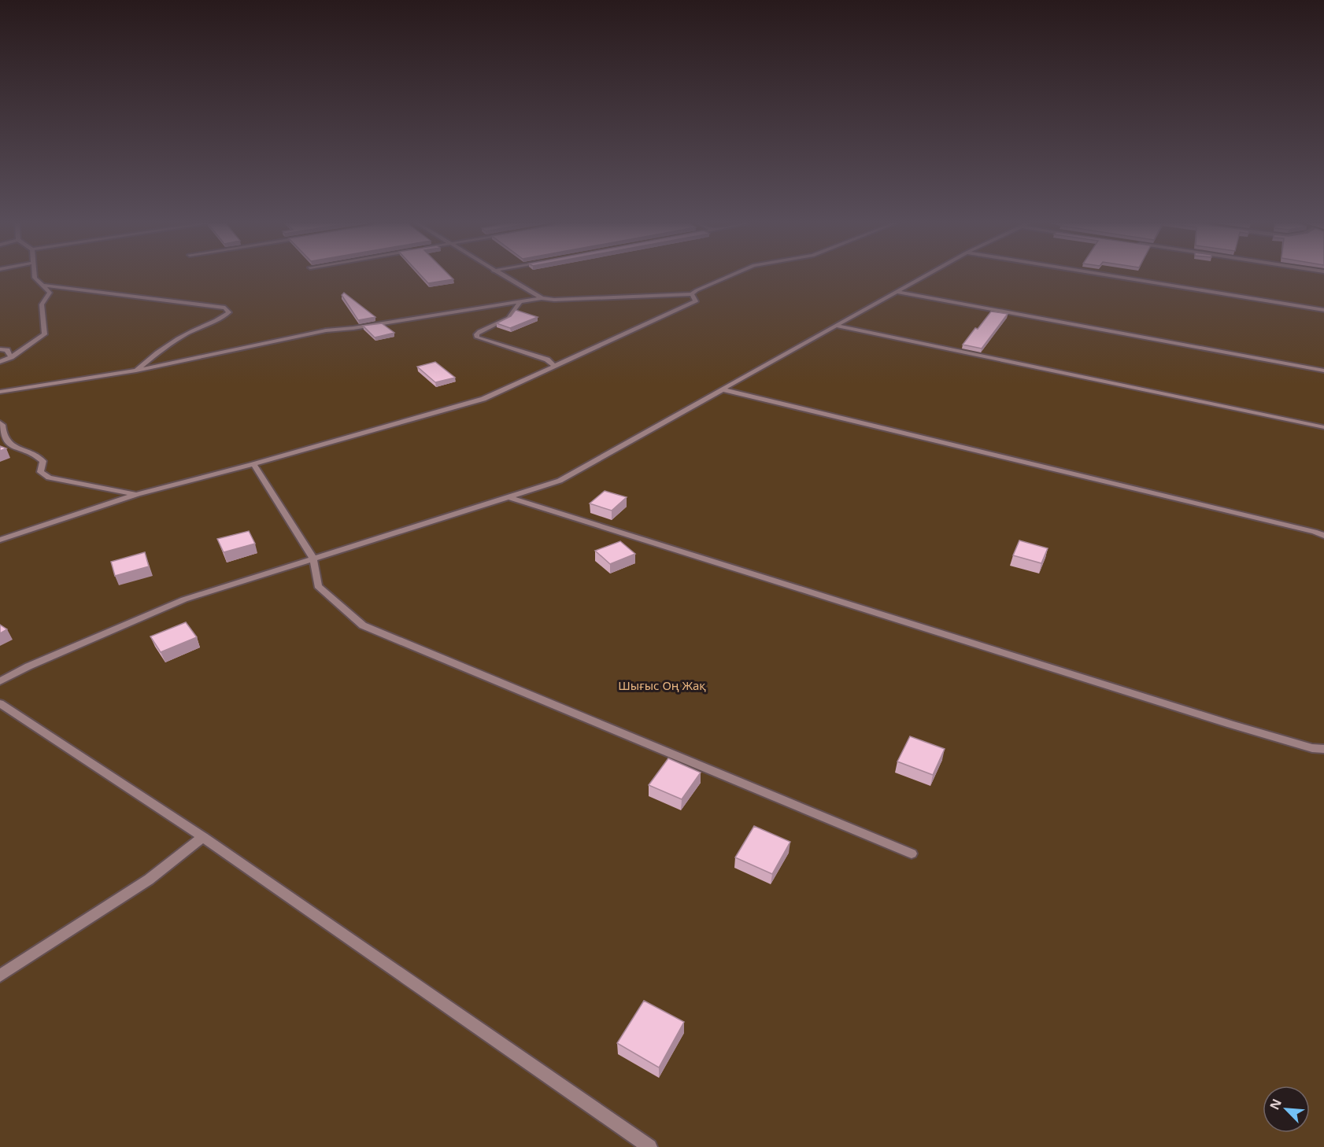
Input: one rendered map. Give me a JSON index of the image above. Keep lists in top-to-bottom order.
{
  "parks": ["Шығыс Оң Жақ"],
  "north": "top left"
}
